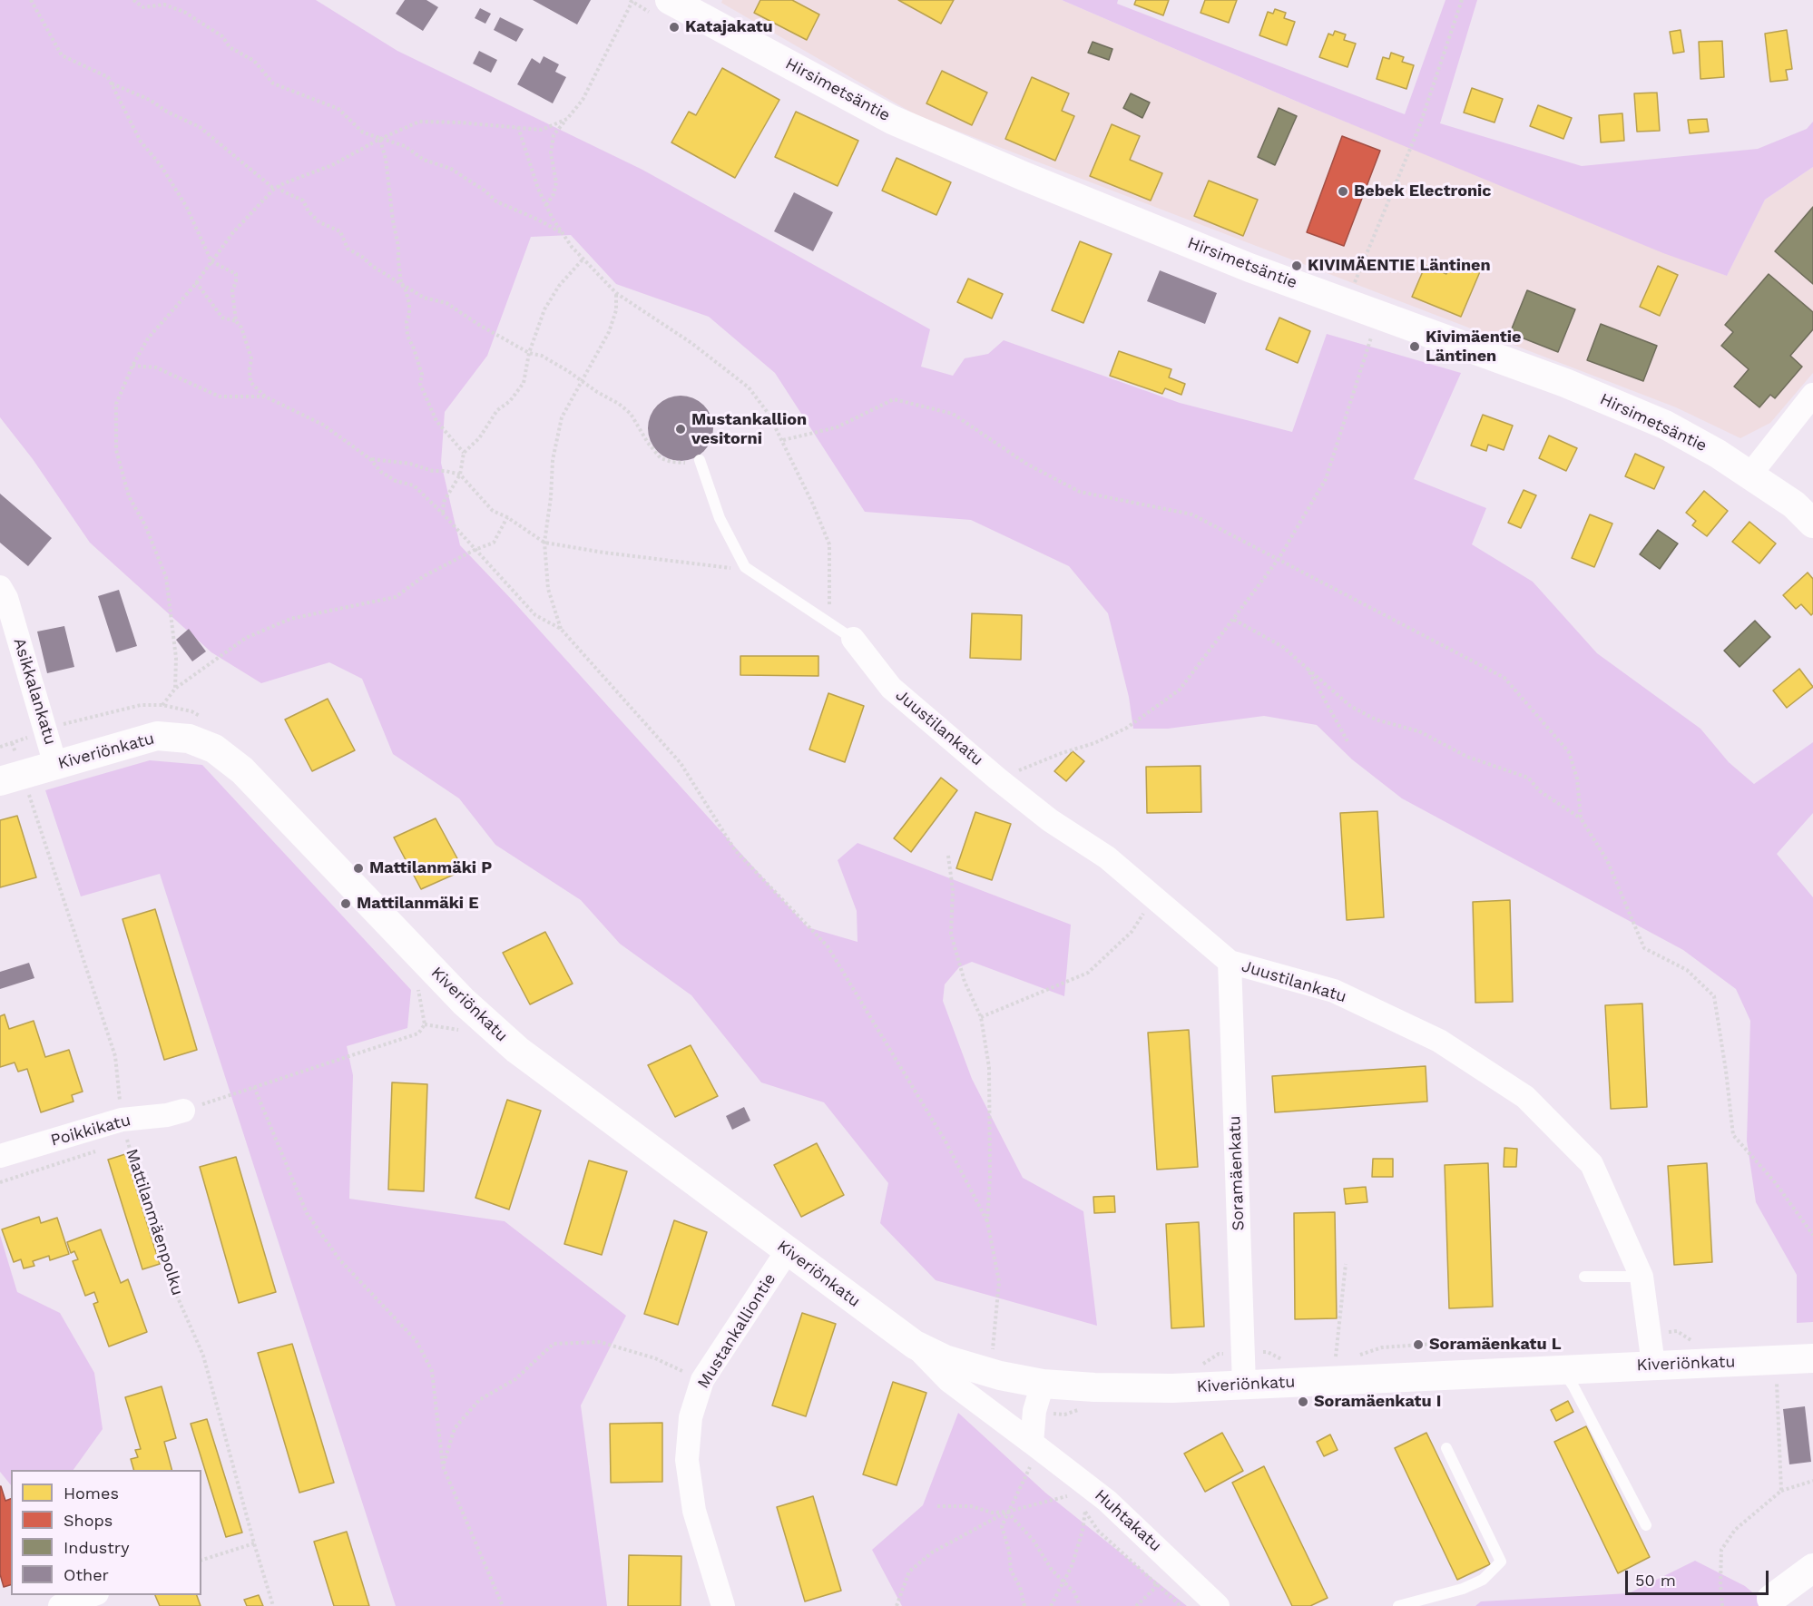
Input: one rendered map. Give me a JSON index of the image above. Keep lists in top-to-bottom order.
{
  "streets": {
    "street": [
      "Hirsimetsäntie",
      "Asikkalankatu",
      "Juustilankatu",
      "Kiveriönkatu",
      "Poikkikatu",
      "Soramäenkatu",
      "Mustankalliontie",
      "Huhtakatu"
    ],
    "path": ["Mattilanmäenpolku"]
  },
  "crossings": [
    ["Asikkalankatu", "Kiveriönkatu"],
    ["Juustilankatu", "Kiveriönkatu"],
    ["Juustilankatu", "Soramäenkatu"],
    ["Kiveriönkatu", "Soramäenkatu"],
    ["Kiveriönkatu", "Mattilanmäenpolku"],
    ["Kiveriönkatu", "Mustankalliontie"],
    ["Kiveriönkatu", "Huhtakatu"],
    ["Poikkikatu", "Mattilanmäenpolku"]
  ],
  "places": [
    "Katajakatu",
    "Bebek Electronic",
    "KIVIMÄENTIE Läntinen",
    "Kivimäentie Läntinen",
    "Mustankallion vesitorni",
    "Mattilanmäki P",
    "Mattilanmäki E",
    "Soramäenkatu L",
    "Soramäenkatu I"
  ],
  "legend": [
    "Homes",
    "Shops",
    "Industry",
    "Other"
  ],
  "scale_bar": "50 m"
}
